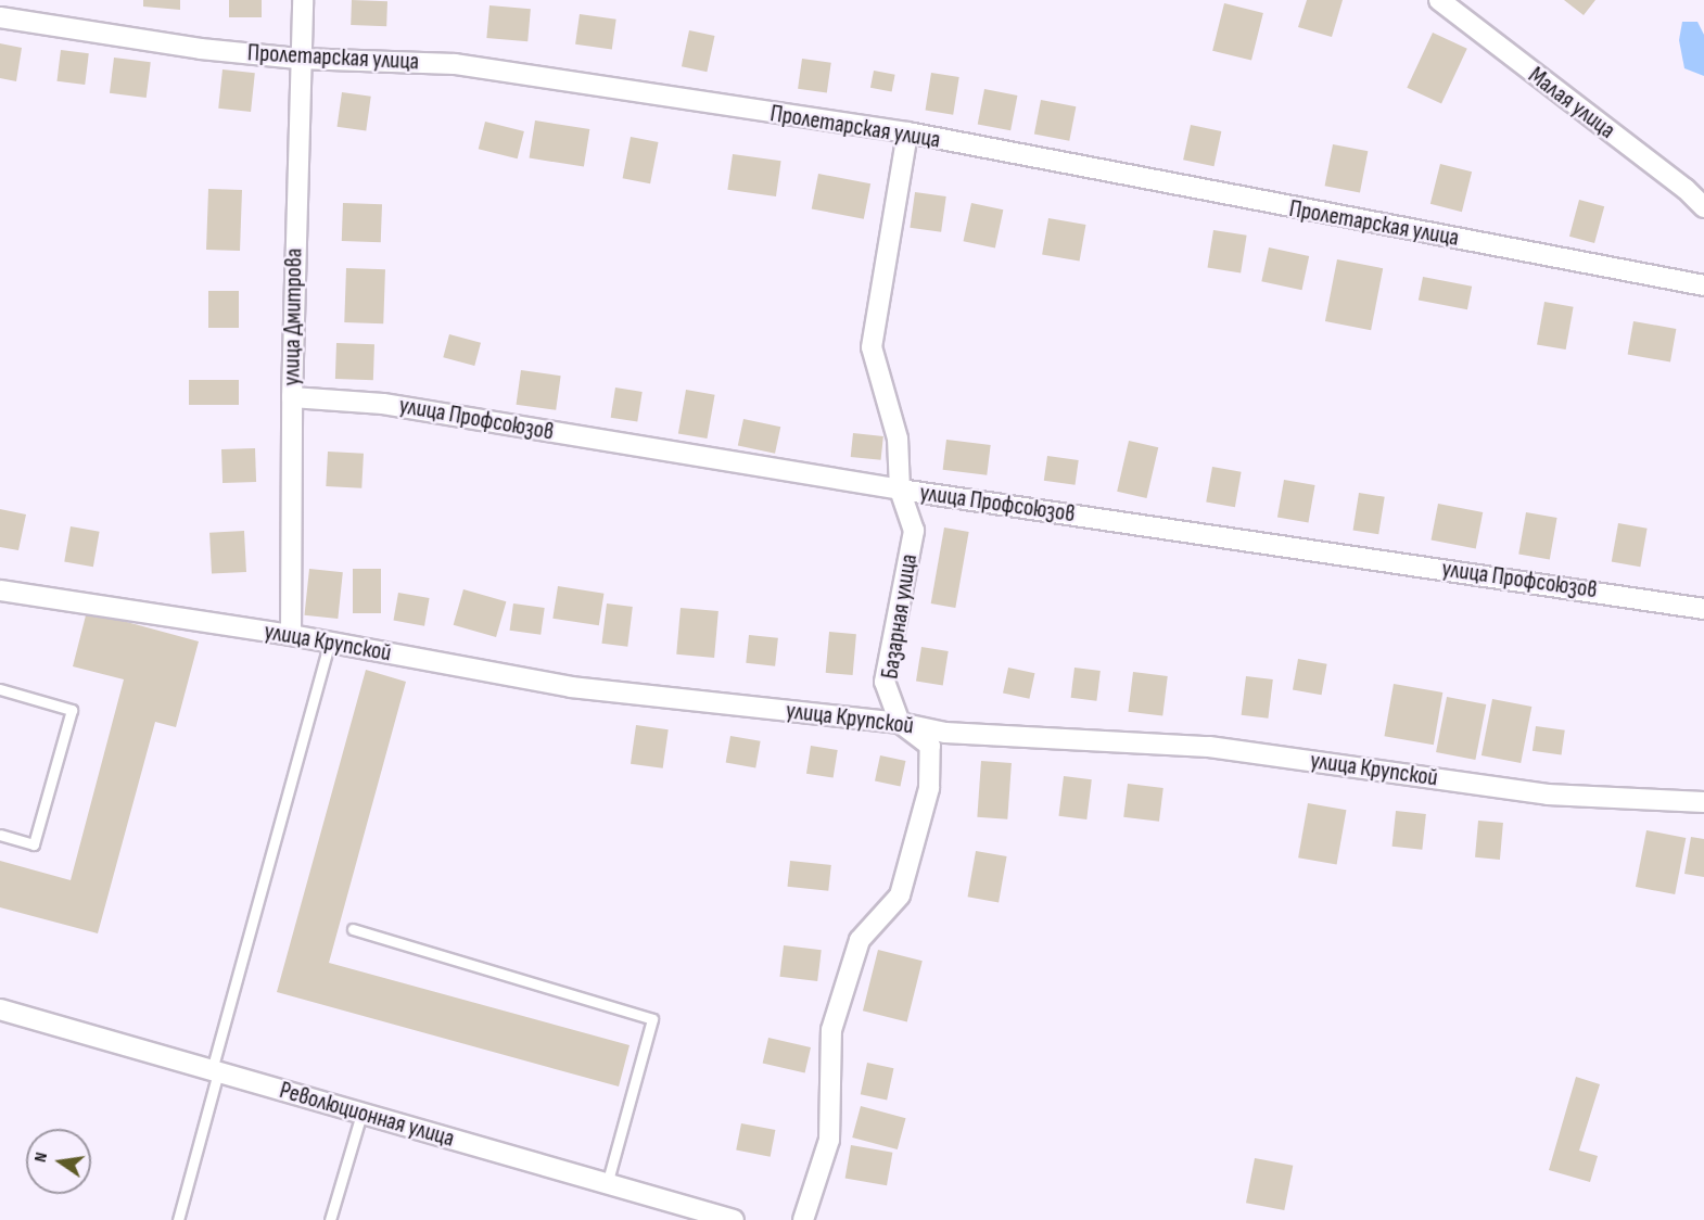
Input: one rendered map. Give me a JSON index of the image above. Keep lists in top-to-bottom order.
{
  "streets": {
    "street": [
      "Пролетарская улица",
      "Малая улица",
      "улица Дмитрова",
      "улица Профсоюзов",
      "Базарная улица",
      "улица Крупской",
      "Революционная улица"
    ]
  },
  "crossings": [
    ["Пролетарская улица", "улица Дмитрова"],
    ["Пролетарская улица", "Базарная улица"],
    ["улица Дмитрова", "улица Профсоюзов"],
    ["улица Дмитрова", "улица Крупской"],
    ["улица Профсоюзов", "Базарная улица"],
    ["Базарная улица", "улица Крупской"]
  ],
  "north": "left"
}
